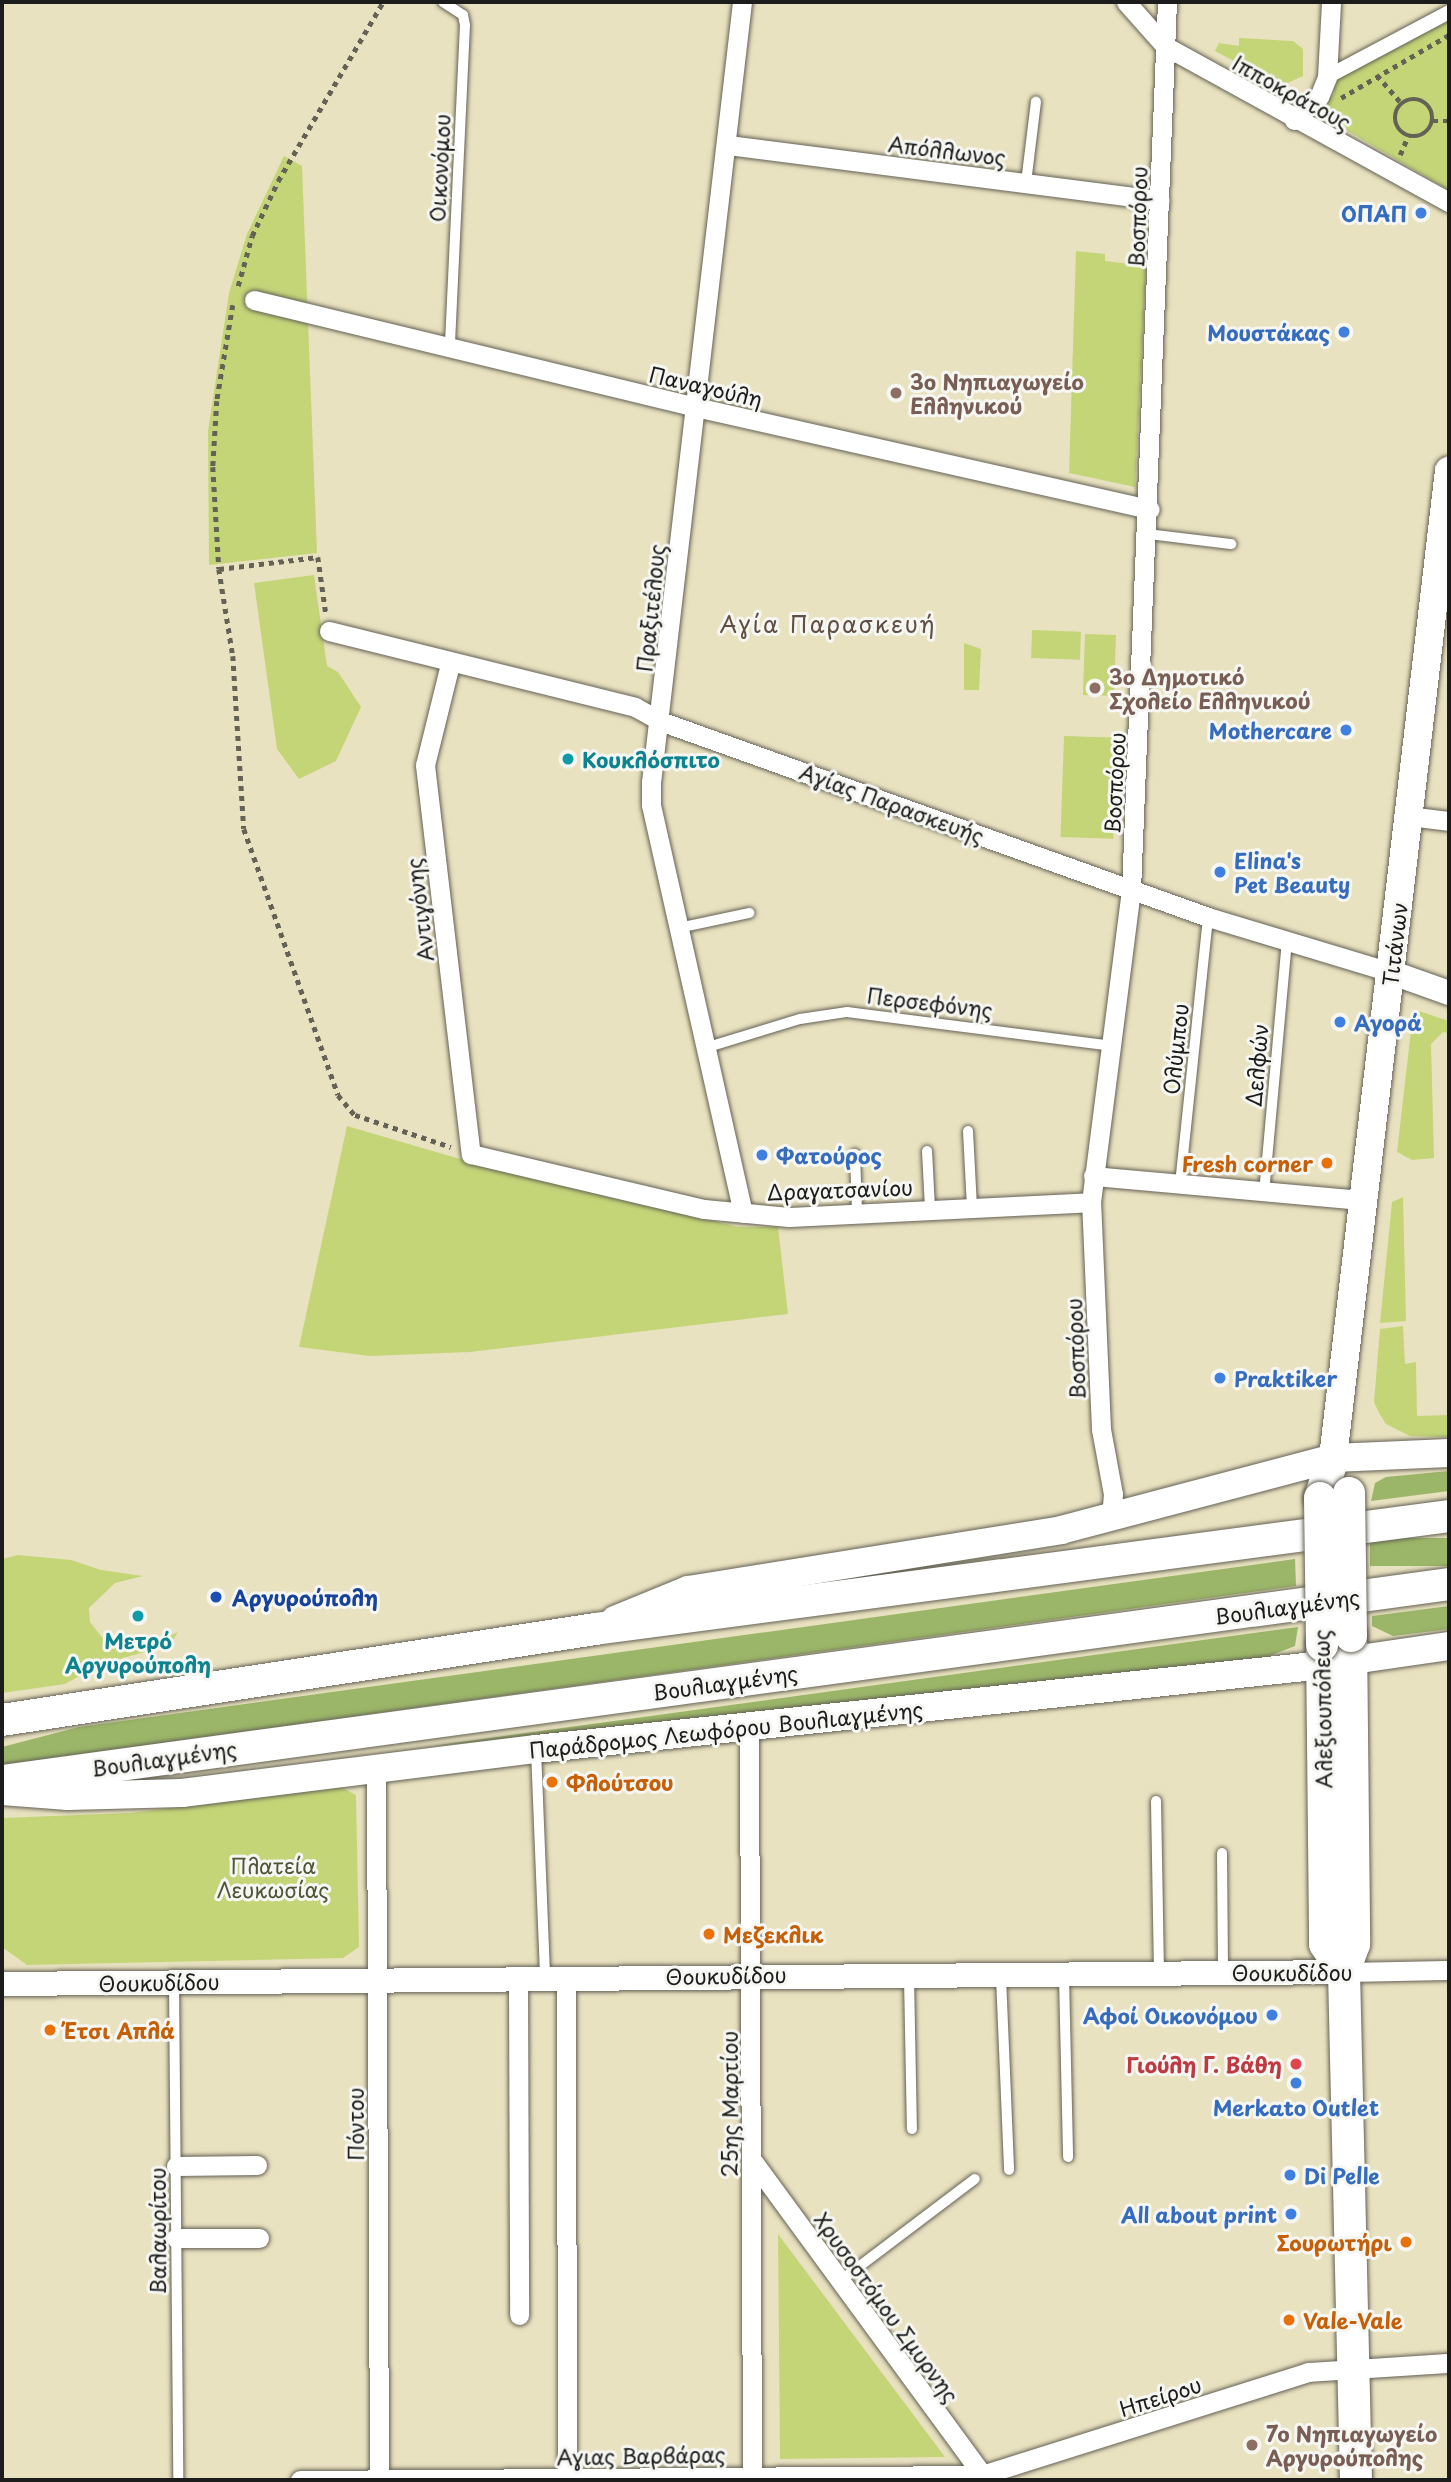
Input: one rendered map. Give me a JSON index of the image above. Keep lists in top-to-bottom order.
{
  "streets": {
    "main road": [
      "Τιτάνων",
      "Βουλιαγμένης",
      "Αλεξιουπόλεως",
      "Παράδρομος Λεωφόρου Βουλιαγμένης"
    ],
    "street": [
      "Ιπποκράτους",
      "Απόλλωνος",
      "Βοσπόρου",
      "Παναγούλη",
      "Πραξιτέλους",
      "Αγίας Παρασκευής",
      "Αντιγόνης",
      "Δραγατσανίου",
      "Θουκυδίδου",
      "25ης Μαρτίου",
      "Πόντου",
      "Χρυσοστόμου Σμυρνης",
      "Ηπείρου",
      "Αγιας Βαρβάρας"
    ],
    "lane": [
      "Οικονόμου",
      "Περσεφόνης",
      "Ολύμπου",
      "Δελφών",
      "Βαλαωρίτου"
    ]
  },
  "crossings": [
    ["Ιπποκράτους", "Βοσπόρου"],
    ["Απόλλωνος", "Βοσπόρου"],
    ["Απόλλωνος", "Πραξιτέλους"],
    ["Οικονόμου", "Παναγούλη"],
    ["Βοσπόρου", "Παναγούλη"],
    ["Βοσπόρου", "Αγίας Παρασκευής"],
    ["Βοσπόρου", "Περσεφόνης"],
    ["Βοσπόρου", "Δραγατσανίου"],
    ["Παναγούλη", "Πραξιτέλους"],
    ["Πραξιτέλους", "Αγίας Παρασκευής"],
    ["Πραξιτέλους", "Περσεφόνης"],
    ["Πραξιτέλους", "Δραγατσανίου"],
    ["Αγίας Παρασκευής", "Αντιγόνης"],
    ["Αγίας Παρασκευής", "Τιτάνων"],
    ["Αγίας Παρασκευής", "Ολύμπου"],
    ["Αγίας Παρασκευής", "Δελφών"],
    ["Αντιγόνης", "Δραγατσανίου"],
    ["Τιτάνων", "Αλεξιουπόλεως"],
    ["Αλεξιουπόλεως", "Παράδρομος Λεωφόρου Βουλιαγμένης"],
    ["Αλεξιουπόλεως", "Θουκυδίδου"],
    ["Αλεξιουπόλεως", "Ηπείρου"],
    ["Παράδρομος Λεωφόρου Βουλιαγμένης", "25ης Μαρτίου"],
    ["Παράδρομος Λεωφόρου Βουλιαγμένης", "Πόντου"],
    ["Θουκυδίδου", "25ης Μαρτίου"],
    ["Θουκυδίδου", "Πόντου"],
    ["Θουκυδίδου", "Βαλαωρίτου"],
    ["25ης Μαρτίου", "Χρυσοστόμου Σμυρνης"],
    ["25ης Μαρτίου", "Αγιας Βαρβάρας"],
    ["Πόντου", "Αγιας Βαρβάρας"],
    ["Χρυσοστόμου Σμυρνης", "Ηπείρου"],
    ["Χρυσοστόμου Σμυρνης", "Αγιας Βαρβάρας"],
    ["Ηπείρου", "Αγιας Βαρβάρας"]
  ],
  "districts": ["Αγία Παρασκευή"],
  "parks": ["Πλατεία Λευκωσίας"],
  "places": [
    "ΟΠΑΠ",
    "Μουστάκας",
    "3ο Νηπιαγωγείο Ελληνικού",
    "3ο Δημοτικό Σχολείο Ελληνικού",
    "Mothercare",
    "Κουκλόσπιτο",
    "Elina's Pet Beauty",
    "Αγορά",
    "Φατούρος",
    "Fresh corner",
    "Praktiker",
    "Αργυρούπολη",
    "Μετρό Αργυρούπολη",
    "Φλούτσου",
    "Μεζεκλικ",
    "Αφοί Οικονόμου",
    "Έτσι Απλά",
    "Γιούλη Γ. Βάθη",
    "Merkato Outlet",
    "Di Pelle",
    "All about print",
    "Σουρωτήρι",
    "Vale-Vale",
    "7ο Νηπιαγωγείο Αργυρούπολης"
  ]
}
